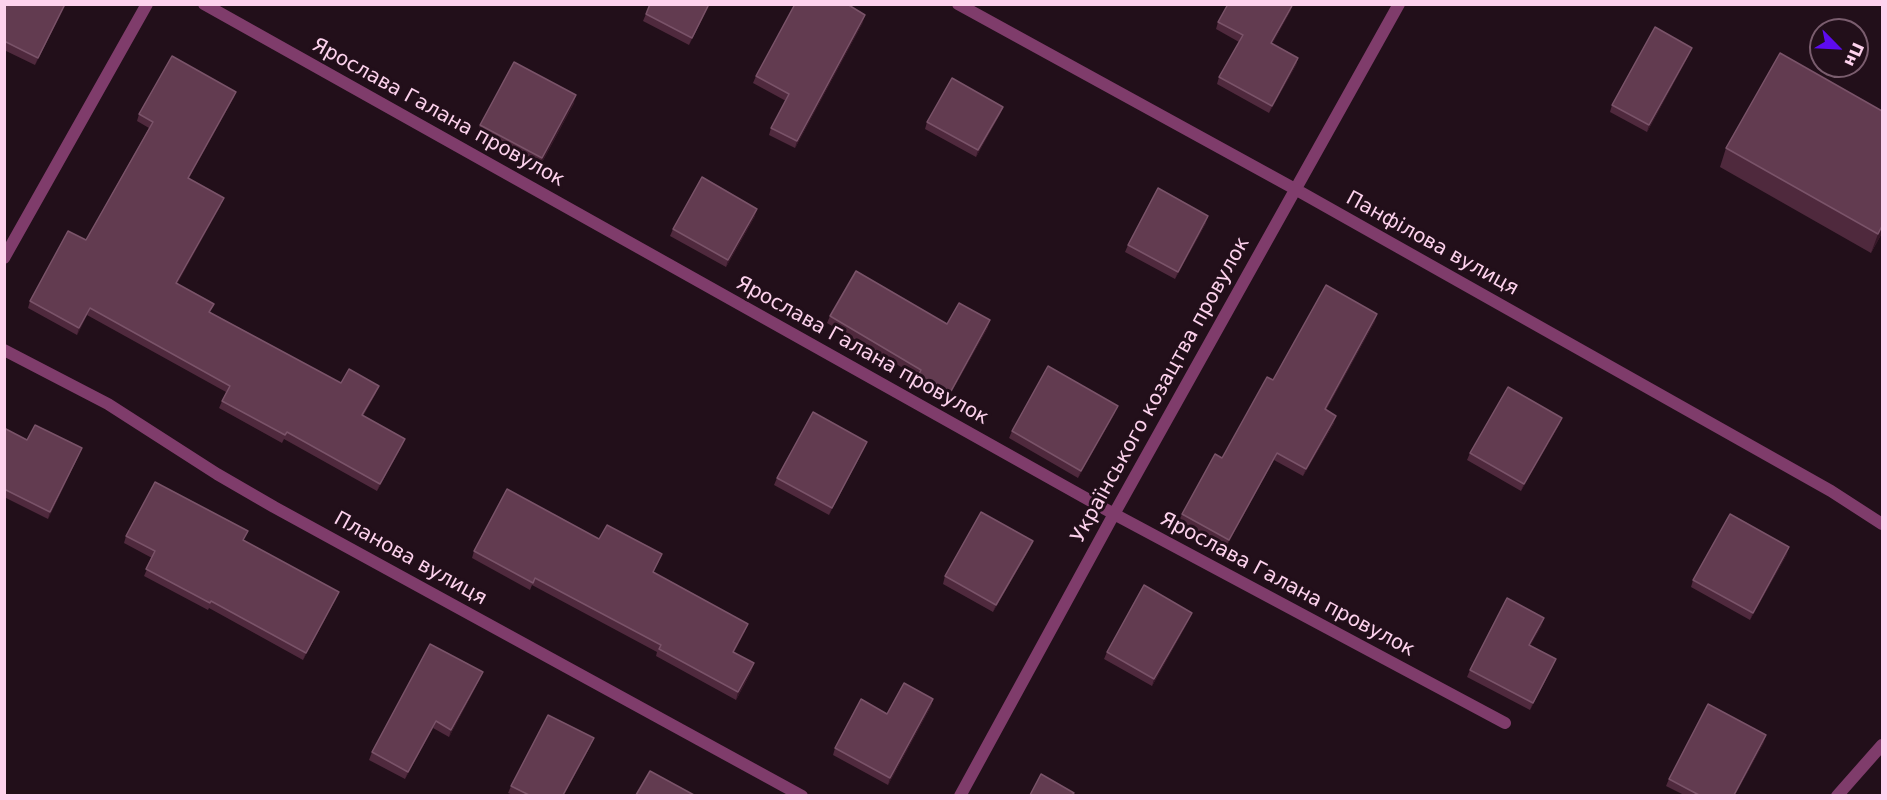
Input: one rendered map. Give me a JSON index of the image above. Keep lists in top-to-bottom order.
{
  "streets": {
    "street": [
      "Ярослава Галана провулок",
      "Панфілова вулиця",
      "Українського козацтва провулок",
      "Планова вулиця"
    ]
  },
  "crossings": [
    ["Ярослава Галана провулок", "Українського козацтва провулок"],
    ["Панфілова вулиця", "Українського козацтва провулок"]
  ],
  "north": "bottom right"
}
